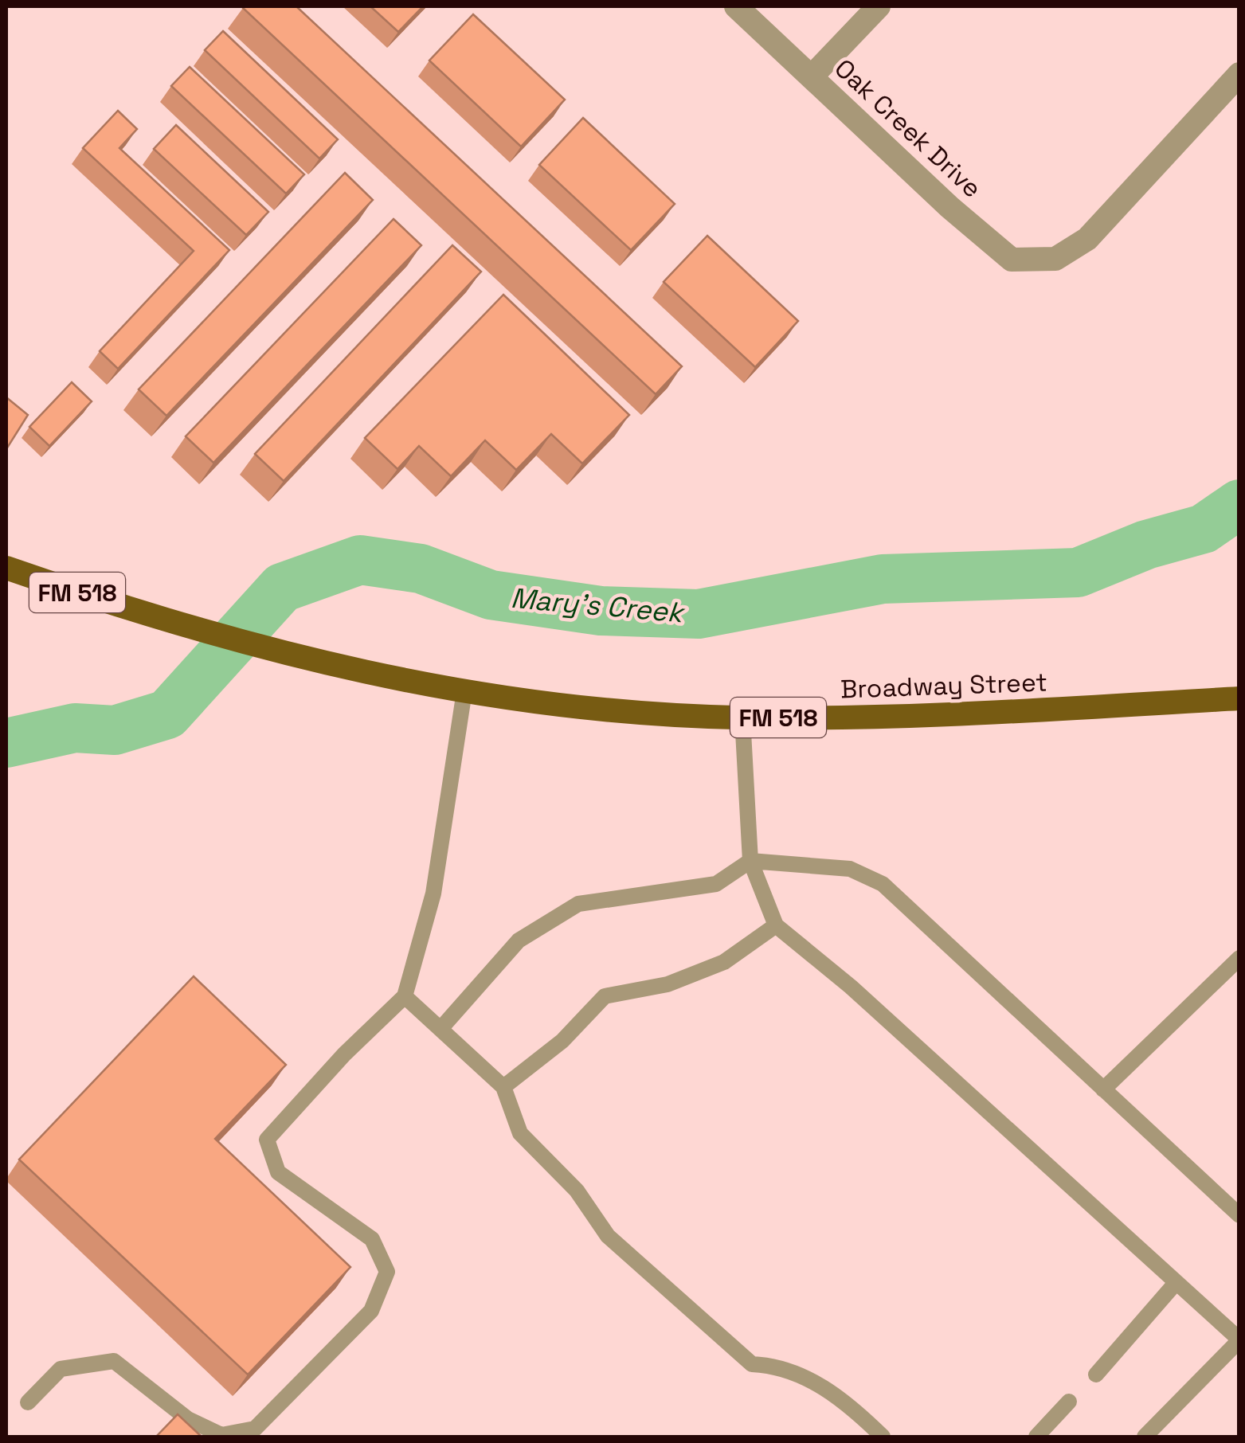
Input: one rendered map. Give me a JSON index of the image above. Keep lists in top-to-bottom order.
{
  "streets": {
    "main road": ["FM 518", "Broadway Street"],
    "street": ["Oak Creek Drive"]
  },
  "water": ["Mary's Creek"]
}
